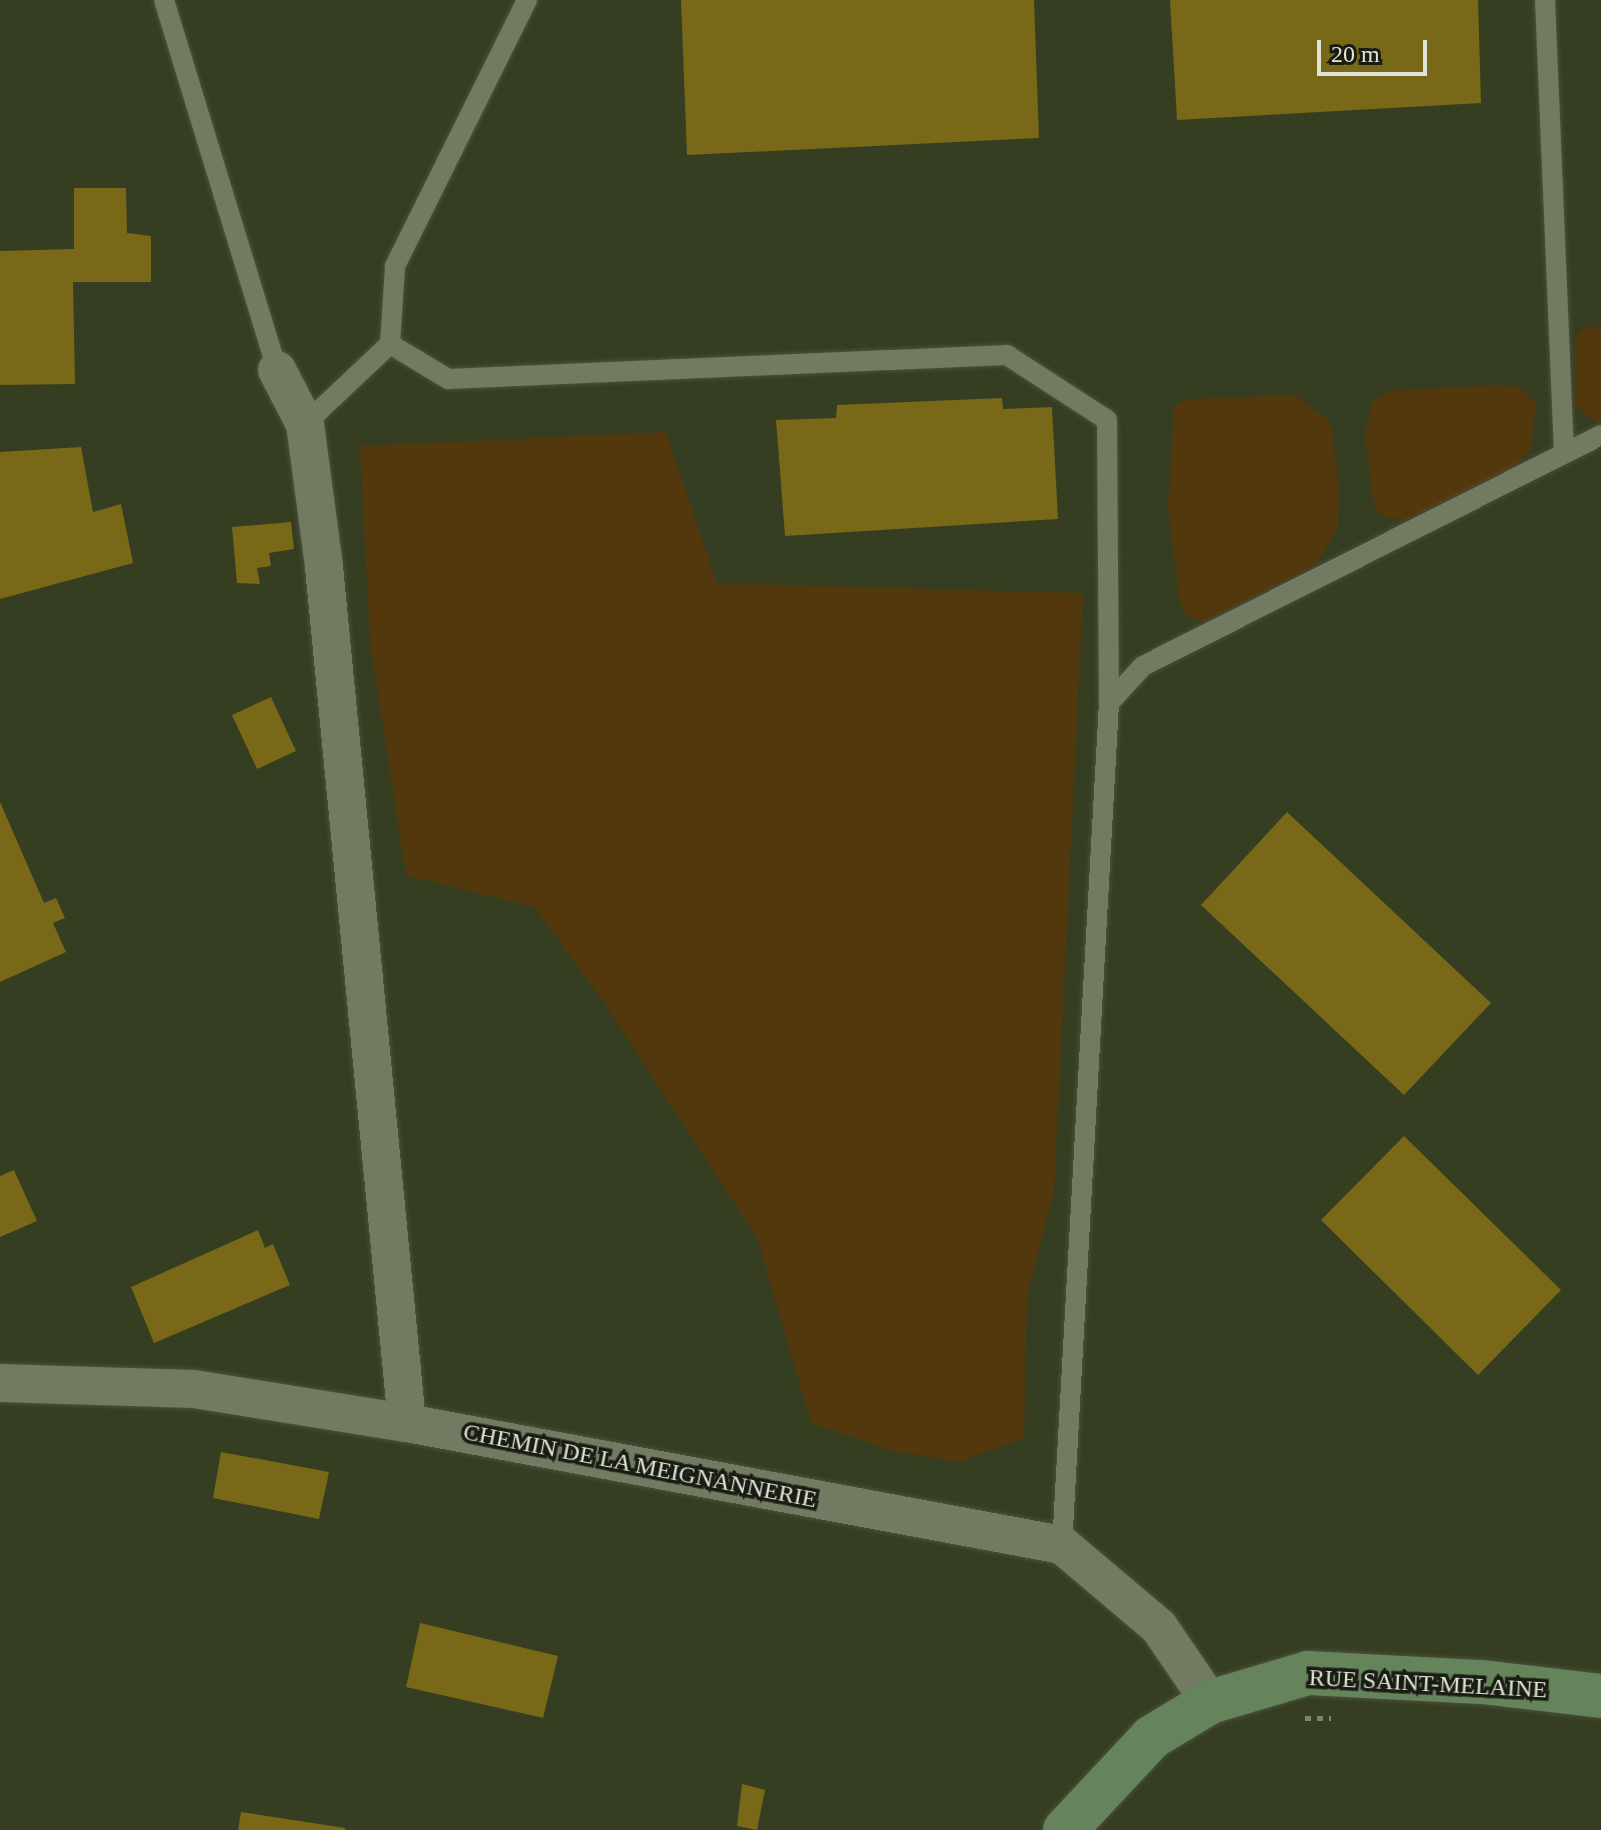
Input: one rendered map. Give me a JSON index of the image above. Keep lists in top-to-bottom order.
{
  "streets": {
    "main road": ["RUE SAINT-MELAINE"],
    "street": ["CHEMIN DE LA MEIGNANNERIE"]
  },
  "crossings": [
    ["CHEMIN DE LA MEIGNANNERIE", "RUE SAINT-MELAINE"]
  ],
  "scale_bar": "20 m"
}
